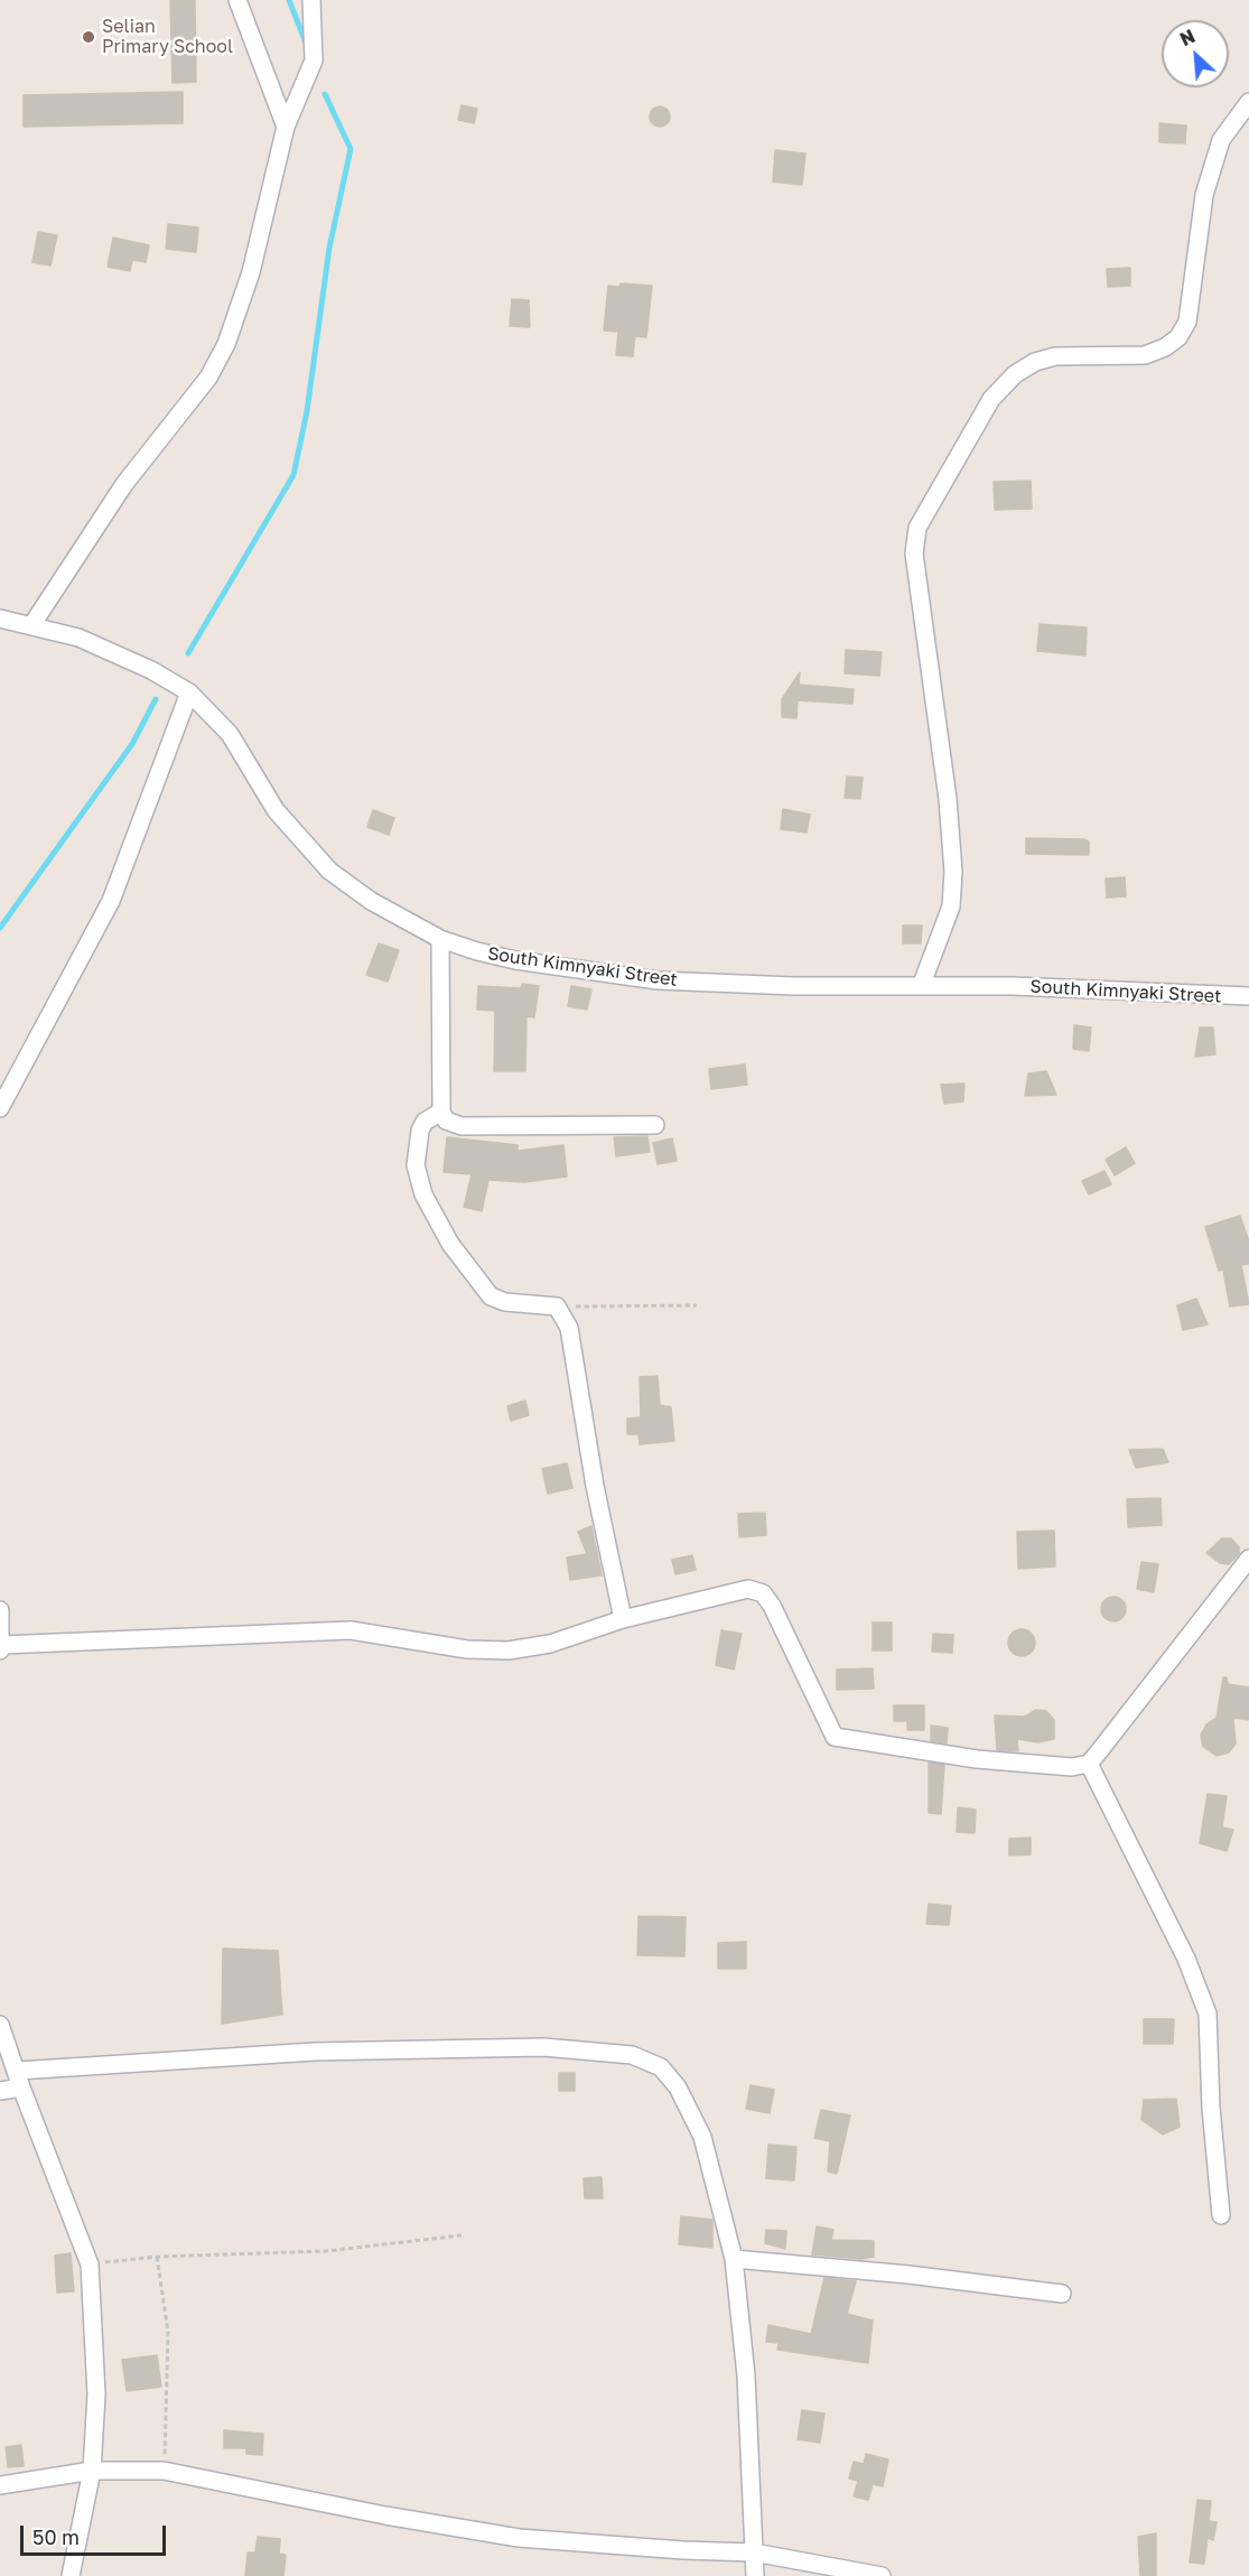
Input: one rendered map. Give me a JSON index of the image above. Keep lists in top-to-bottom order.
{
  "streets": {
    "street": ["South Kimnyaki Street"]
  },
  "places": ["Selian Primary School"],
  "scale_bar": "50 m",
  "north": "top left"
}
